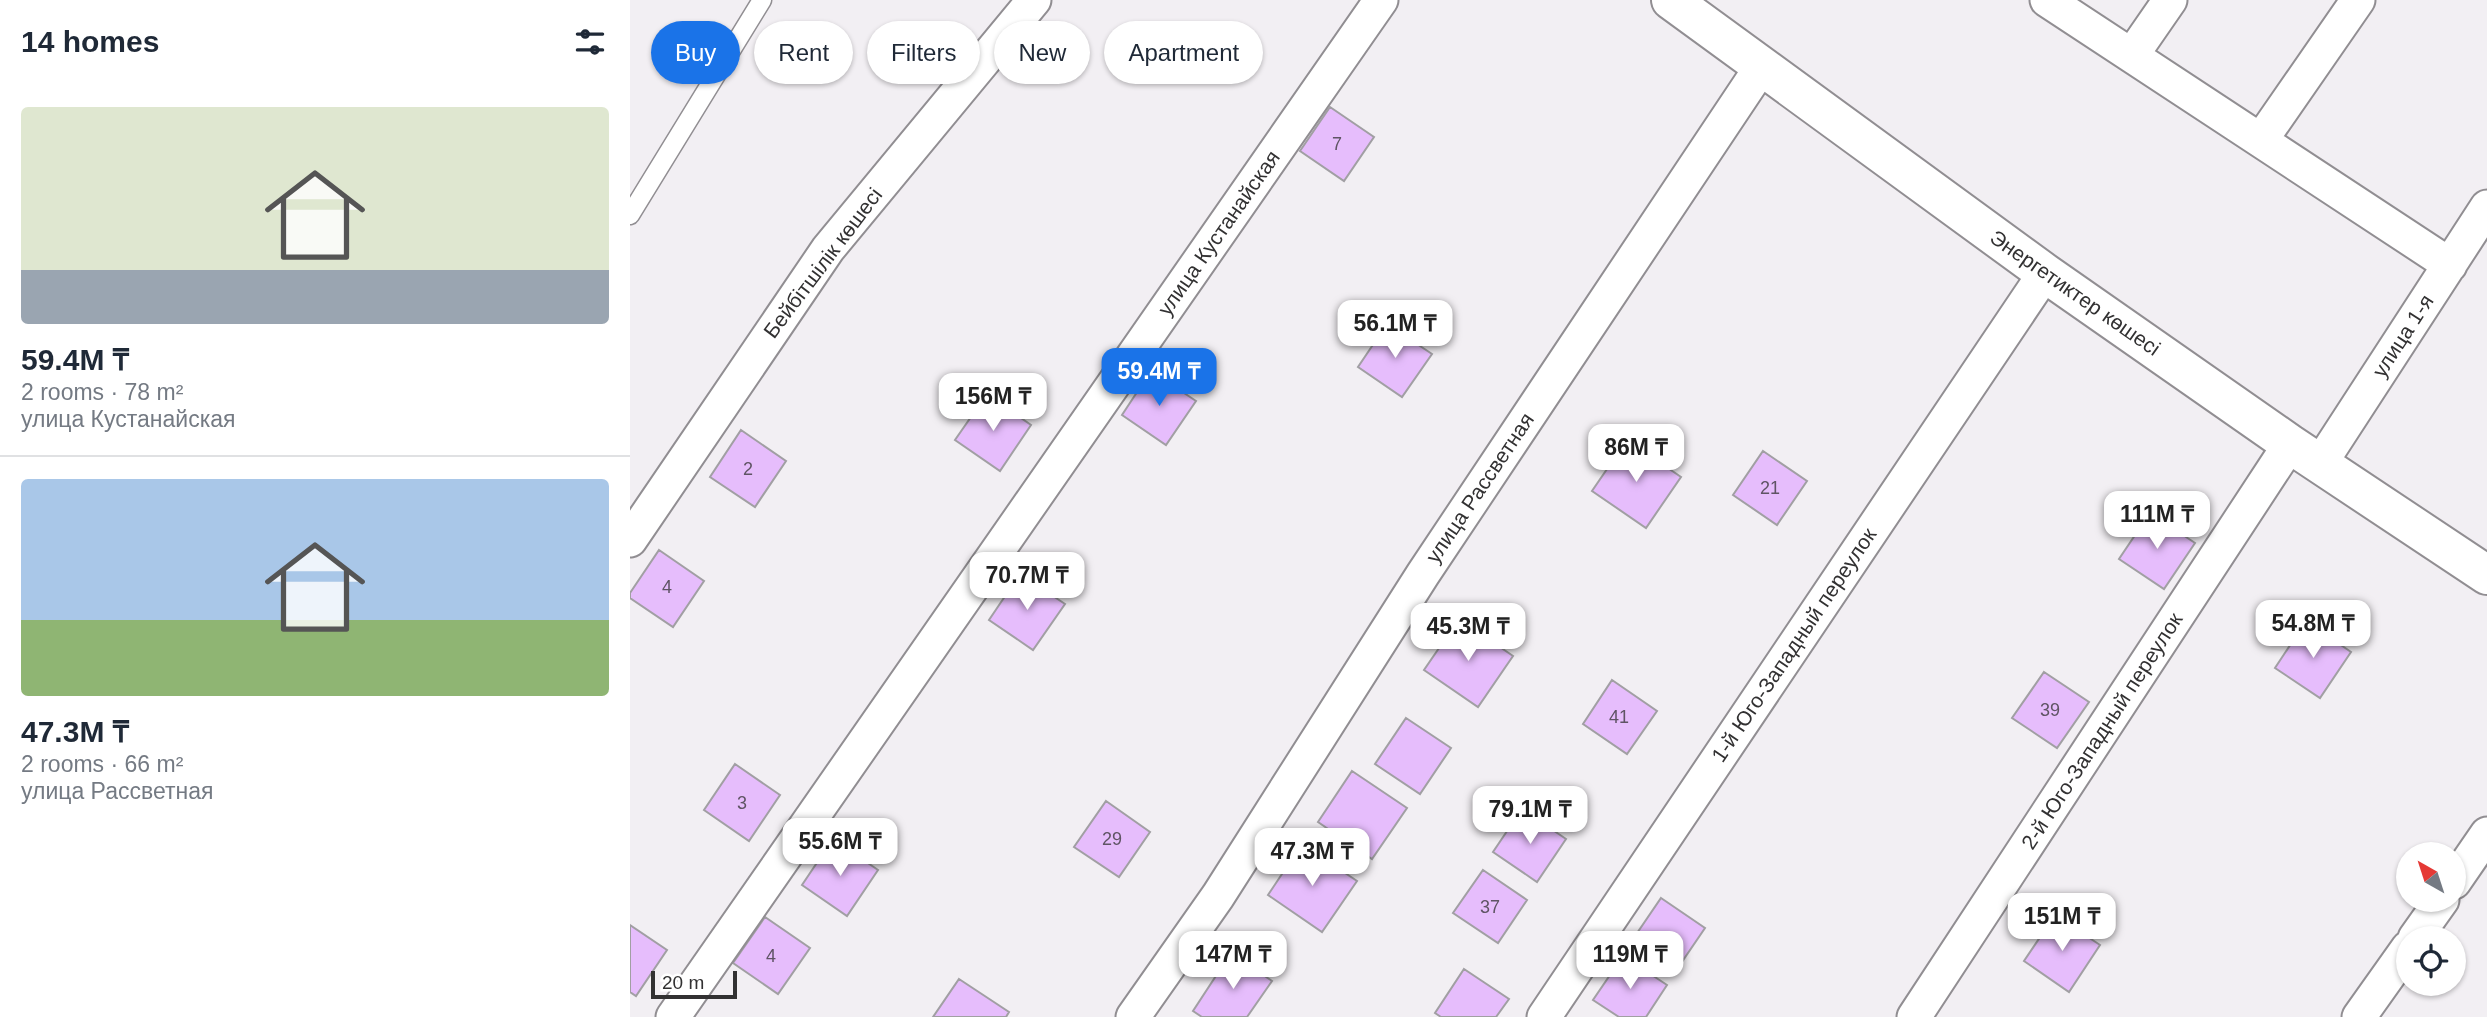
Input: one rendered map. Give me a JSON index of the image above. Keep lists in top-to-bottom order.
{
  "streets": {
    "main road": ["Энергетиктер көшесі"],
    "street": [
      "улица Кустанайская",
      "Бейбітшілік көшесі",
      "улица 1-я",
      "улица Рассветная",
      "1-й Юго-Западный переулок",
      "2-й Юго-Западный переулок"
    ]
  },
  "crossings": [
    ["Энергетиктер көшесі", "улица 1-я"],
    ["Энергетиктер көшесі", "улица Рассветная"],
    ["Энергетиктер көшесі", "1-й Юго-Западный переулок"],
    ["Энергетиктер көшесі", "2-й Юго-Западный переулок"],
    ["улица 1-я", "2-й Юго-Западный переулок"]
  ],
  "house_numbers": [
    "7",
    "2",
    "21",
    "4",
    "39",
    "41",
    "3",
    "29",
    "37",
    "4"
  ],
  "scale_bar": "20 m",
  "north": "top left",
  "page": {
    "heading": "14 homes",
    "chip": [
      "Buy",
      "Rent",
      "Filters",
      "New",
      "Apartment"
    ],
    "list": [
      {
        "name": "59.4M ₸",
        "note": "2 rooms · 78 m² · улица Кустанайская"
      },
      {
        "name": "47.3M ₸",
        "note": "2 rooms · 66 m² · улица Рассветная"
      }
    ],
    "price": [
      "56.1M ₸",
      "59.4M ₸",
      "156M ₸",
      "86M ₸",
      "111M ₸",
      "70.7M ₸",
      "54.8M ₸",
      "45.3M ₸",
      "79.1M ₸",
      "55.6M ₸",
      "47.3M ₸",
      "151M ₸",
      "147M ₸",
      "119M ₸"
    ],
    "scale": "20 m"
  }
}
